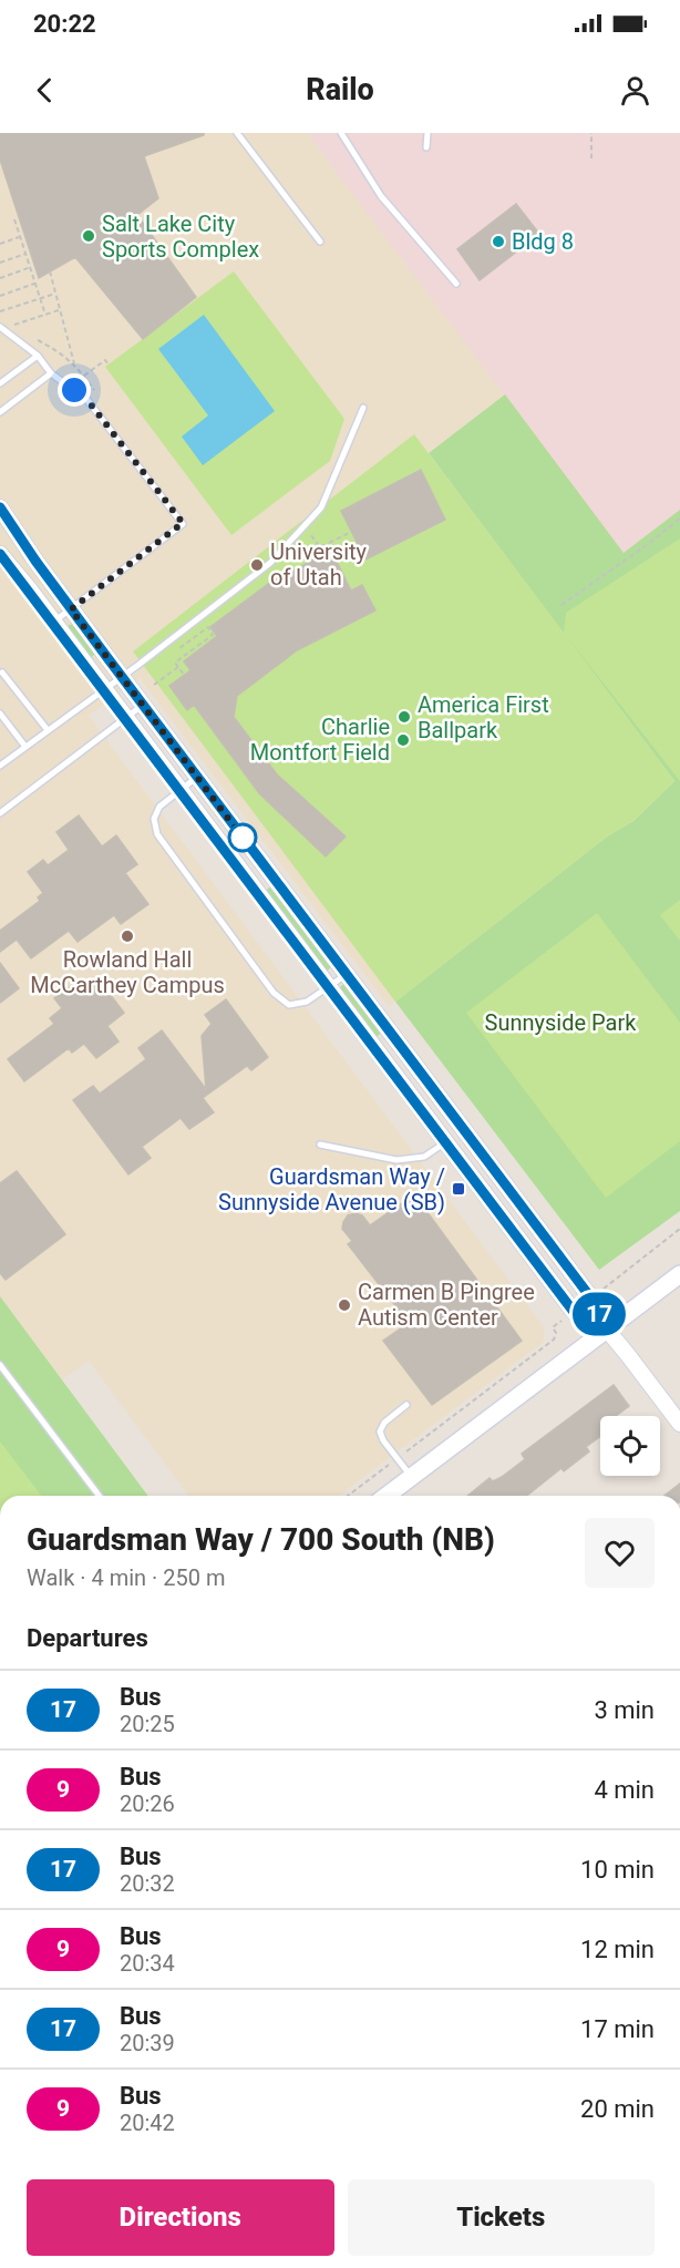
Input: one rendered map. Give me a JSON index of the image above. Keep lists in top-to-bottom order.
{
  "parks": ["Sunnyside Park"],
  "places": {
    "other": [
      "Salt Lake City Sports Complex",
      "Bldg 8",
      "University of Utah",
      "America First Ballpark",
      "Charlie Montfort Field",
      "Rowland Hall McCarthey Campus",
      "Carmen B Pingree Autism Center"
    ],
    "transit": ["Guardsman Way / Sunnyside Avenue (SB)"]
  },
  "lines": ["bus line 17"],
  "page": {
    "status": "20:22",
    "header": "Railo",
    "on_map": "17",
    "heading": [
      ["Guardsman Way / 700 South (NB)", "Walk · 4 min · 250 m"],
      "Departures"
    ],
    "list": [
      {
        "mark": "17",
        "name": "Bus",
        "note": "20:25",
        "value": "3 min"
      },
      {
        "mark": "9",
        "name": "Bus",
        "note": "20:26",
        "value": "4 min"
      },
      {
        "mark": "17",
        "name": "Bus",
        "note": "20:32",
        "value": "10 min"
      },
      {
        "mark": "9",
        "name": "Bus",
        "note": "20:34",
        "value": "12 min"
      },
      {
        "mark": "17",
        "name": "Bus",
        "note": "20:39",
        "value": "17 min"
      },
      {
        "mark": "9",
        "name": "Bus",
        "note": "20:42",
        "value": "20 min"
      }
    ],
    "buttons": ["Directions", "Tickets"]
  }
}
